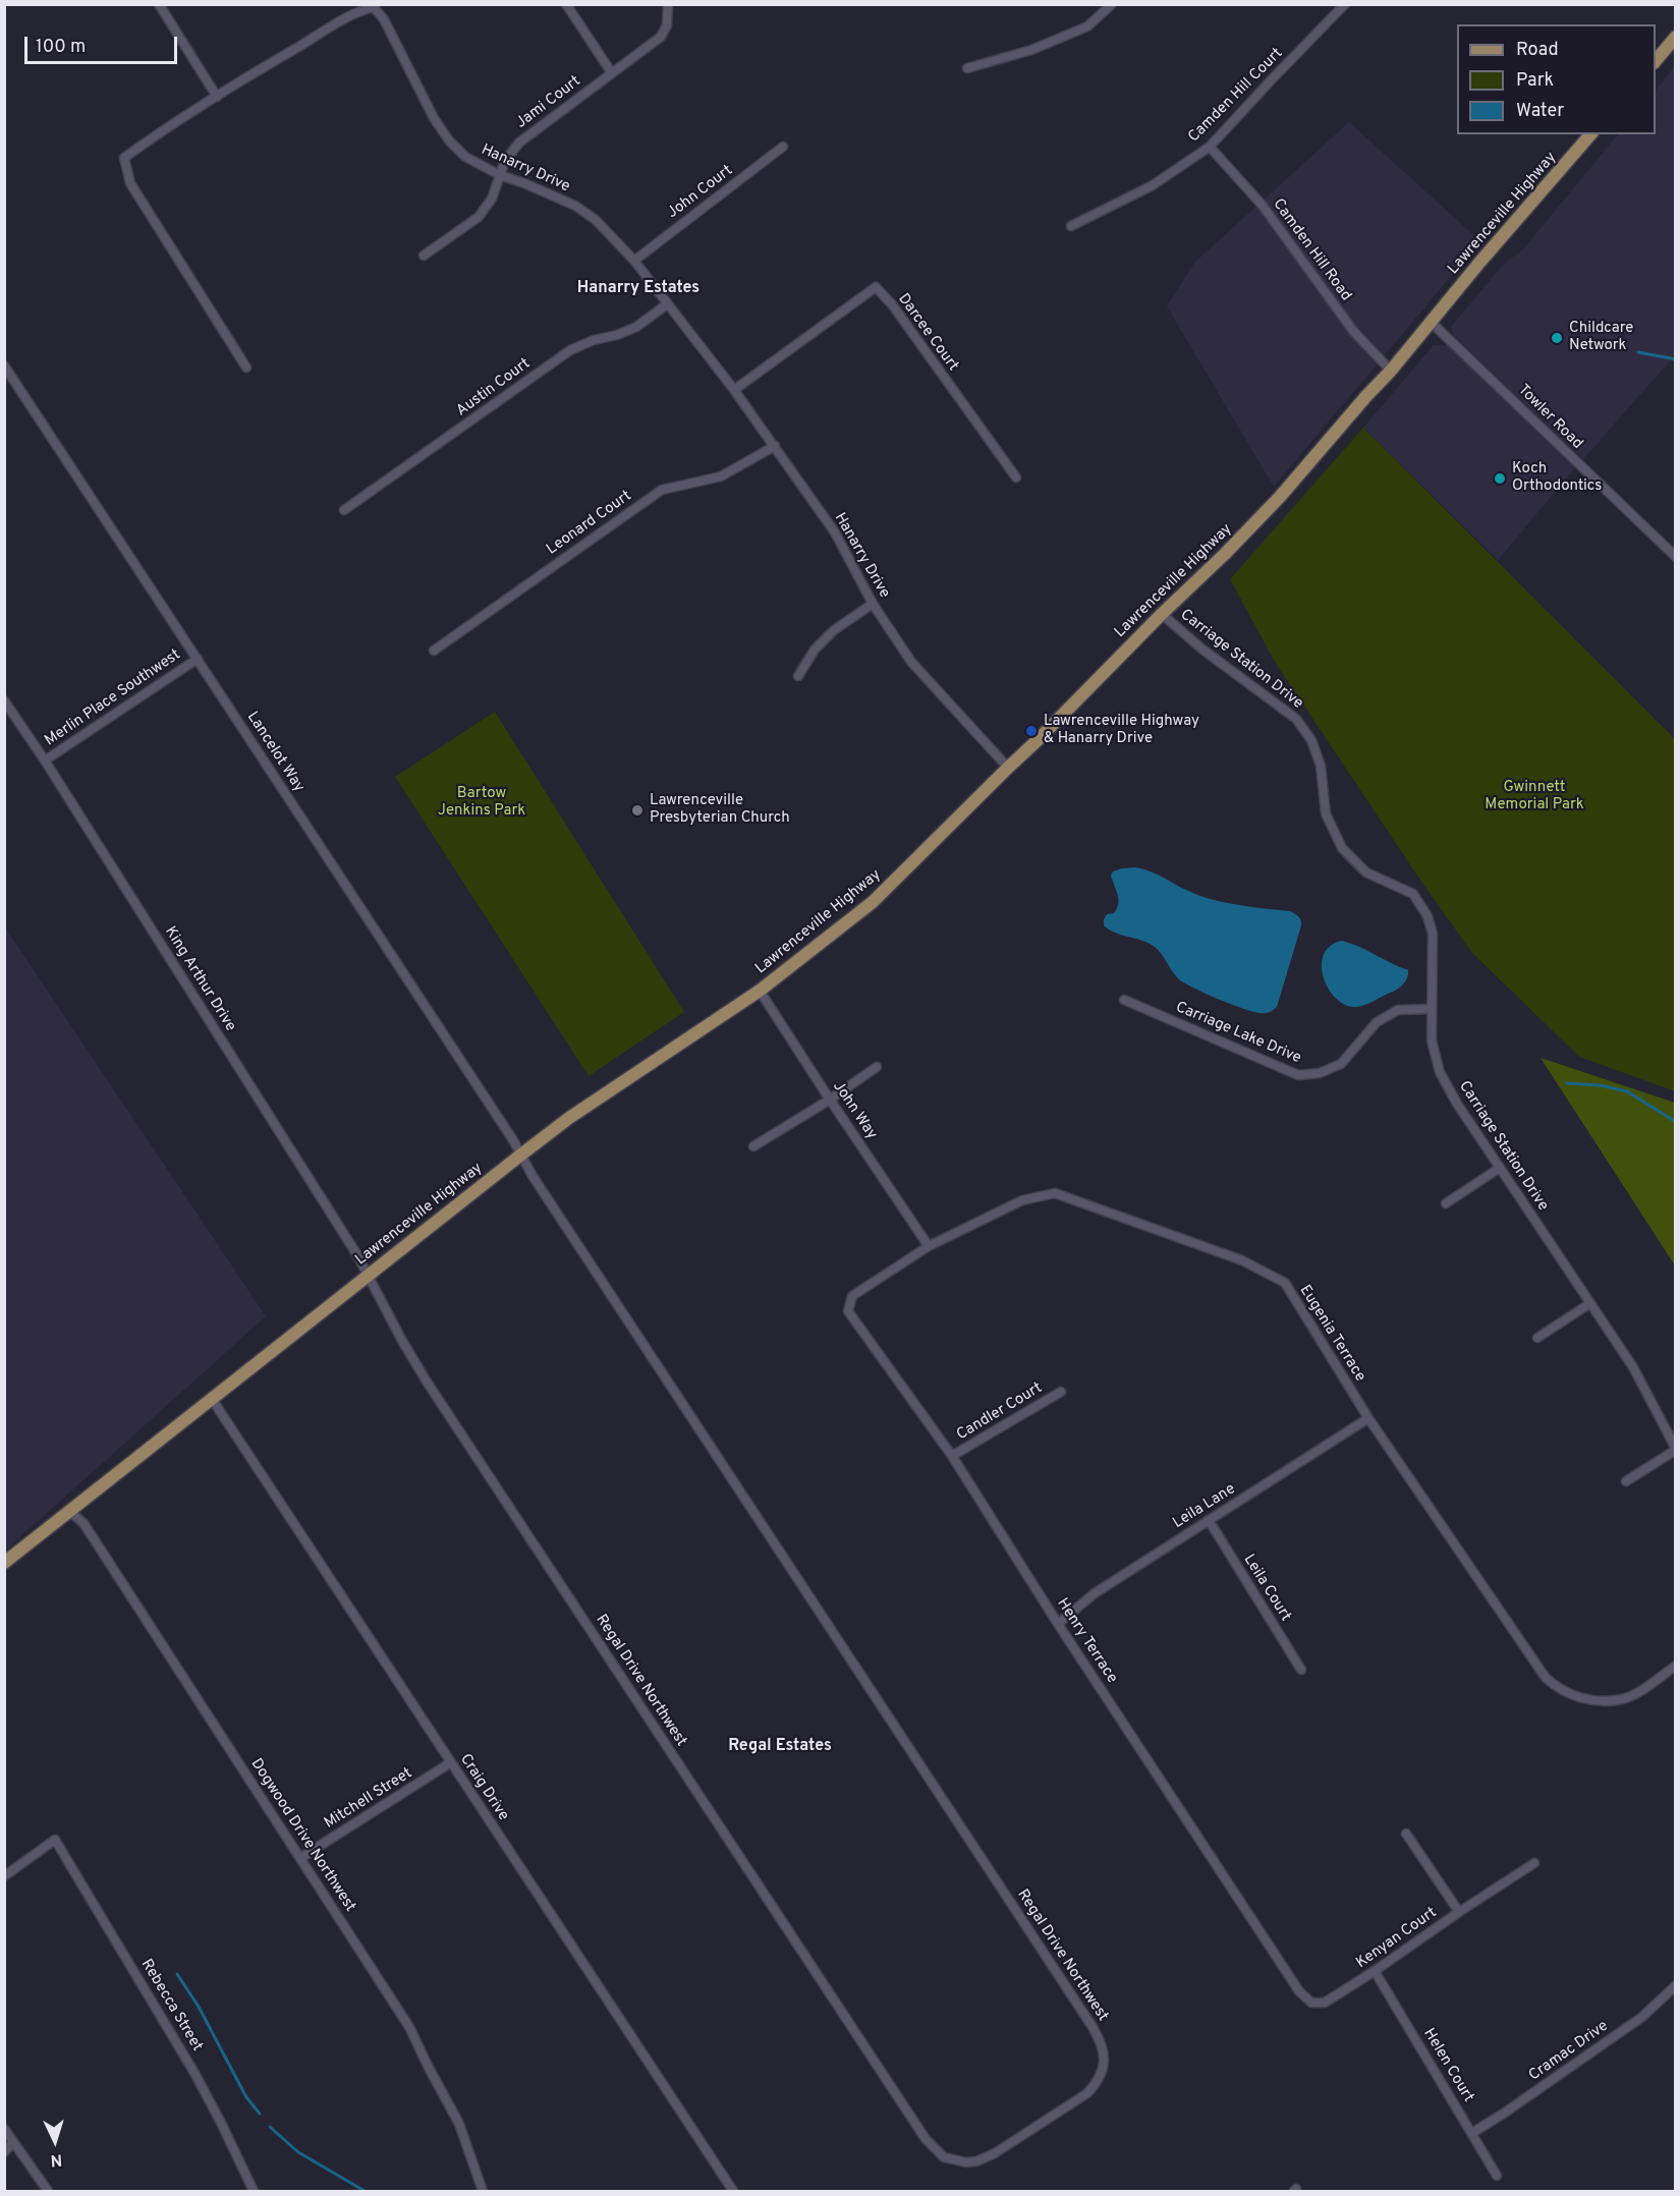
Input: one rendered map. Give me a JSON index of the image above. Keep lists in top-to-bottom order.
{
  "streets": {
    "main road": ["Lawrenceville Highway"],
    "street": [
      "Camden Hill Court",
      "Jami Court",
      "Hanarry Drive",
      "John Court",
      "Camden Hill Road",
      "Darcee Court",
      "Austin Court",
      "Towler Road",
      "Leonard Court",
      "Carriage Station Drive",
      "Merlin Place Southwest",
      "Lancelot Way",
      "King Arthur Drive",
      "Carriage Lake Drive",
      "John Way",
      "Eugenia Terrace",
      "Candler Court",
      "Leila Lane",
      "Leila Court",
      "Henry Terrace",
      "Regal Drive Northwest",
      "Craig Drive",
      "Mitchell Street",
      "Dogwood Drive Northwest",
      "Kenyan Court",
      "Rebecca Street",
      "Cramac Drive",
      "Helen Court"
    ]
  },
  "crossings": [
    ["Camden Hill Court", "Camden Hill Road"],
    ["Jami Court", "Hanarry Drive"],
    ["Hanarry Drive", "John Court"],
    ["Hanarry Drive", "Lawrenceville Highway"],
    ["Hanarry Drive", "Darcee Court"],
    ["Hanarry Drive", "Austin Court"],
    ["Hanarry Drive", "Leonard Court"],
    ["Lawrenceville Highway", "Camden Hill Road"],
    ["Lawrenceville Highway", "Towler Road"],
    ["Lawrenceville Highway", "Carriage Station Drive"],
    ["Lawrenceville Highway", "Lancelot Way"],
    ["Lawrenceville Highway", "King Arthur Drive"],
    ["Lawrenceville Highway", "John Way"],
    ["Lawrenceville Highway", "Regal Drive Northwest"],
    ["Lawrenceville Highway", "Craig Drive"],
    ["Lawrenceville Highway", "Dogwood Drive Northwest"],
    ["Carriage Station Drive", "Carriage Lake Drive"],
    ["Merlin Place Southwest", "Lancelot Way"],
    ["Merlin Place Southwest", "King Arthur Drive"],
    ["Lancelot Way", "Regal Drive Northwest"],
    ["King Arthur Drive", "Regal Drive Northwest"],
    ["John Way", "Eugenia Terrace"],
    ["Eugenia Terrace", "Leila Lane"],
    ["Eugenia Terrace", "Henry Terrace"],
    ["Candler Court", "Henry Terrace"],
    ["Leila Lane", "Leila Court"],
    ["Leila Lane", "Henry Terrace"],
    ["Henry Terrace", "Kenyan Court"],
    ["Craig Drive", "Mitchell Street"],
    ["Mitchell Street", "Dogwood Drive Northwest"],
    ["Kenyan Court", "Helen Court"],
    ["Cramac Drive", "Helen Court"]
  ],
  "districts": ["Hanarry Estates", "Regal Estates"],
  "parks": ["Gwinnett Memorial Park", "Bartow Jenkins Park"],
  "places": [
    "Childcare Network",
    "Koch Orthodontics",
    "Lawrenceville Highway & Hanarry Drive",
    "Lawrenceville Presbyterian Church"
  ],
  "legend": ["Road", "Park", "Water"],
  "scale_bar": "100 m",
  "north": "bottom"
}
